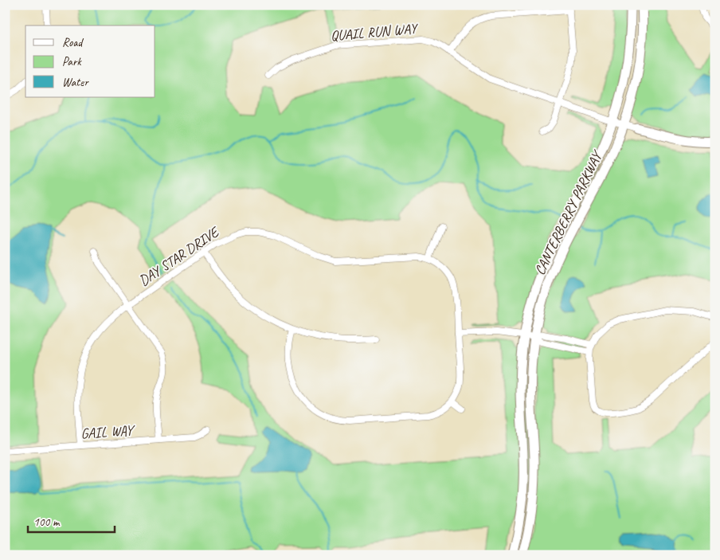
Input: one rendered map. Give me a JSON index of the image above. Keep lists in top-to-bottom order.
{
  "streets": {
    "street": [
      "QUAIL RUN WAY",
      "CANTERBERRY PARKWAY",
      "DAY STAR DRIVE",
      "GAIL WAY"
    ]
  },
  "crossings": [
    ["QUAIL RUN WAY", "CANTERBERRY PARKWAY"],
    ["DAY STAR DRIVE", "GAIL WAY"]
  ],
  "legend": ["Road", "Park", "Water"],
  "scale_bar": "100 m"
}
